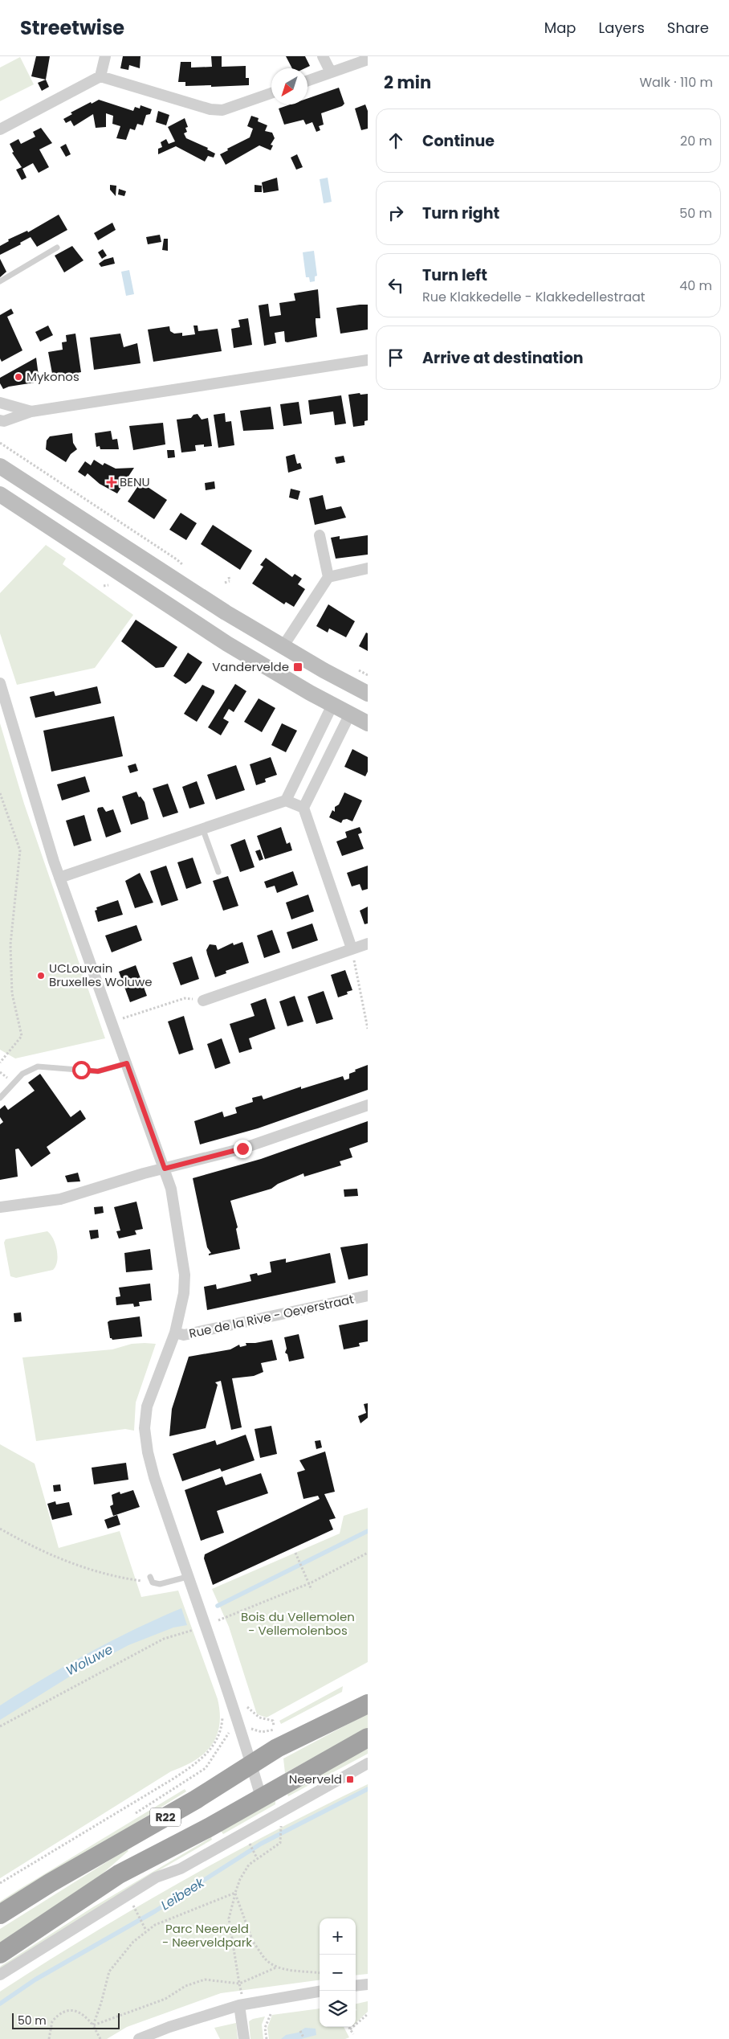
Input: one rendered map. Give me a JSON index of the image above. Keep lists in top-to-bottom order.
{
  "streets": {
    "highway": ["R22"],
    "street": ["Rue de la Rive - Oeverstraat"]
  },
  "water": ["Woluwe", "Leibeek"],
  "parks": ["Bois du Vellemolen - Vellemolenbos", "Parc Neerveld - Neerveldpark"],
  "places": {
    "other": ["Mykonos", "UCLouvain Bruxelles Woluwe"],
    "health": ["BENU"],
    "transit": ["Vandervelde", "Neerveld"]
  },
  "scale_bar": "50 m",
  "north": "bottom left",
  "page": {
    "header": "Streetwise",
    "nav": ["Map", "Layers", "Share"],
    "heading": ["2 min", "Walk · 110 m"],
    "list": [
      ["Continue", "20 m"],
      ["Turn right", "50 m"],
      ["Turn left", "Rue Klakkedelle - Klakkedellestraat", "40 m"],
      "Arrive at destination"
    ],
    "map_buttons": ["+", "−"],
    "scale": "50 m"
  }
}
